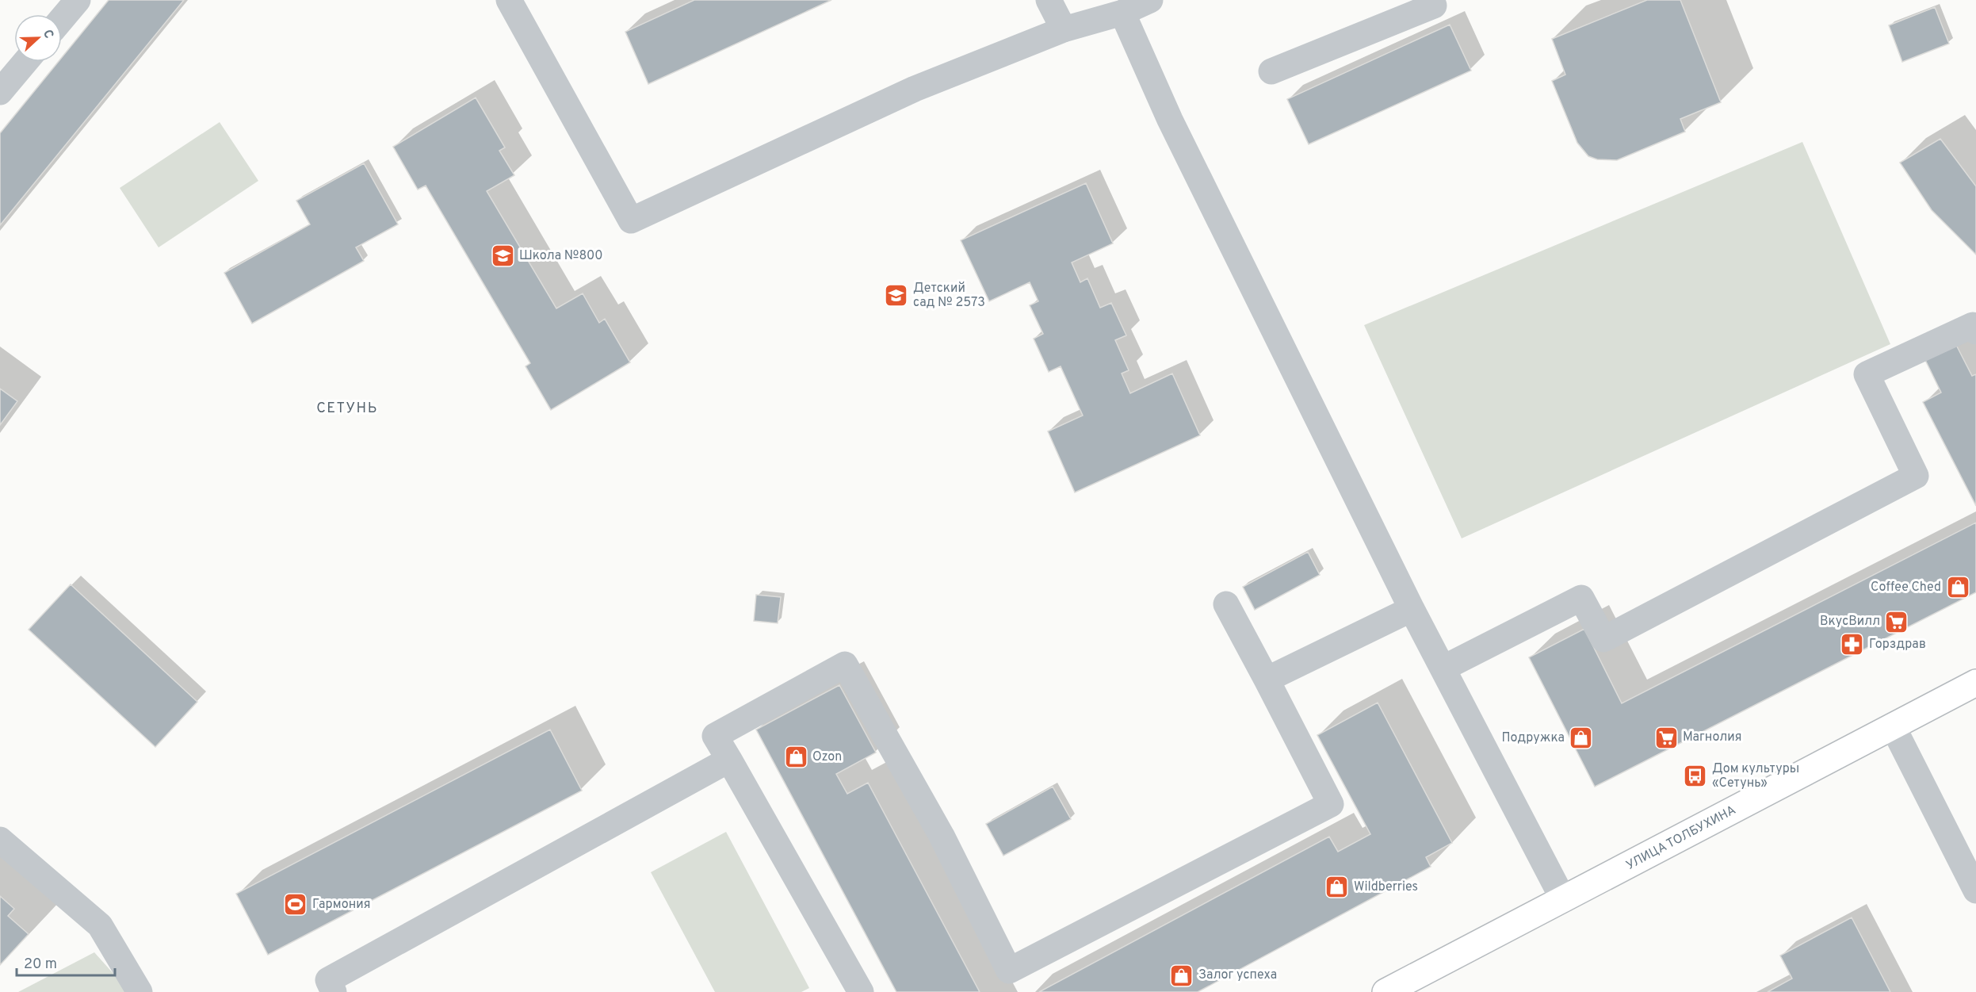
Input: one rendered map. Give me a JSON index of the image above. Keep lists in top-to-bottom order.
{
  "streets": {
    "main road": ["УЛИЦА ТОЛБУХИНА"]
  },
  "districts": ["СЕТУНЬ"],
  "places": {
    "school or university": ["Школа №800", "Детский сад № 2573"],
    "shop": [
      "Coffee Ched",
      "Подружка",
      "Ozon",
      "Wildberries",
      "Залог успеха"
    ],
    "supermarket": ["ВкусВилл", "Магнолия"],
    "pharmacy": ["Горздрав"],
    "bus stop": ["Дом культуры «Сетунь»"],
    "sports": ["Гармония"]
  },
  "scale_bar": "20 m",
  "north": "right"
}
